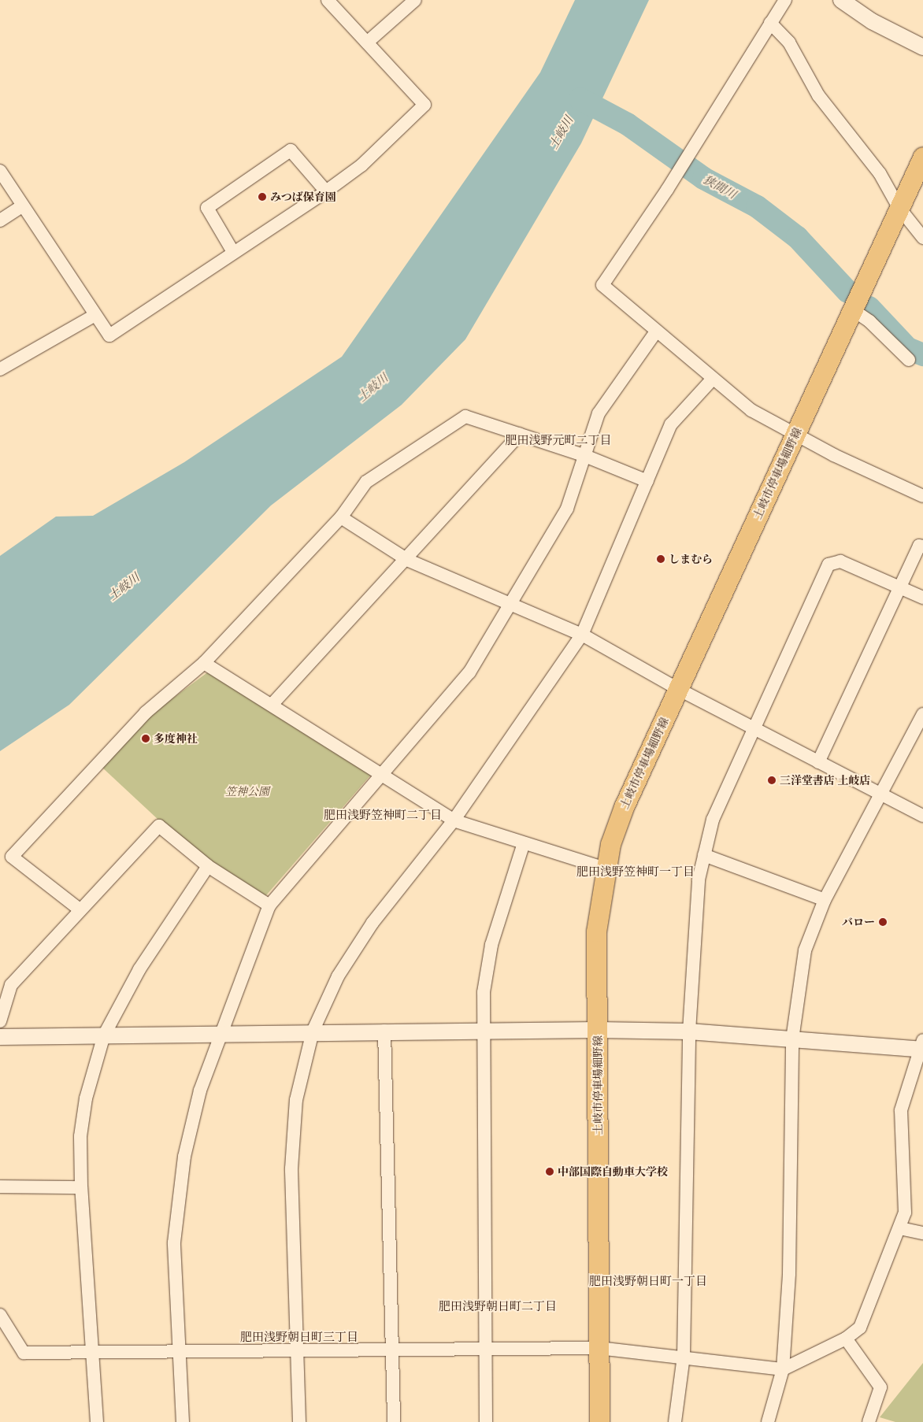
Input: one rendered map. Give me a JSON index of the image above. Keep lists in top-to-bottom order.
{
  "streets": {
    "main road": ["土岐市停車場細野線"]
  },
  "districts": [
    "肥田浅野元町二丁目",
    "肥田浅野笠神町二丁目",
    "肥田浅野笠神町一丁目",
    "肥田浅野朝日町一丁目",
    "肥田浅野朝日町二丁目",
    "肥田浅野朝日町三丁目"
  ],
  "water": ["土岐川", "狭間川"],
  "parks": ["笠神公園"],
  "places": [
    "みつば保育園",
    "しまむら",
    "多度神社",
    "三洋堂書店 土岐店",
    "バロー",
    "中部国際自動車大学校"
  ]
}
